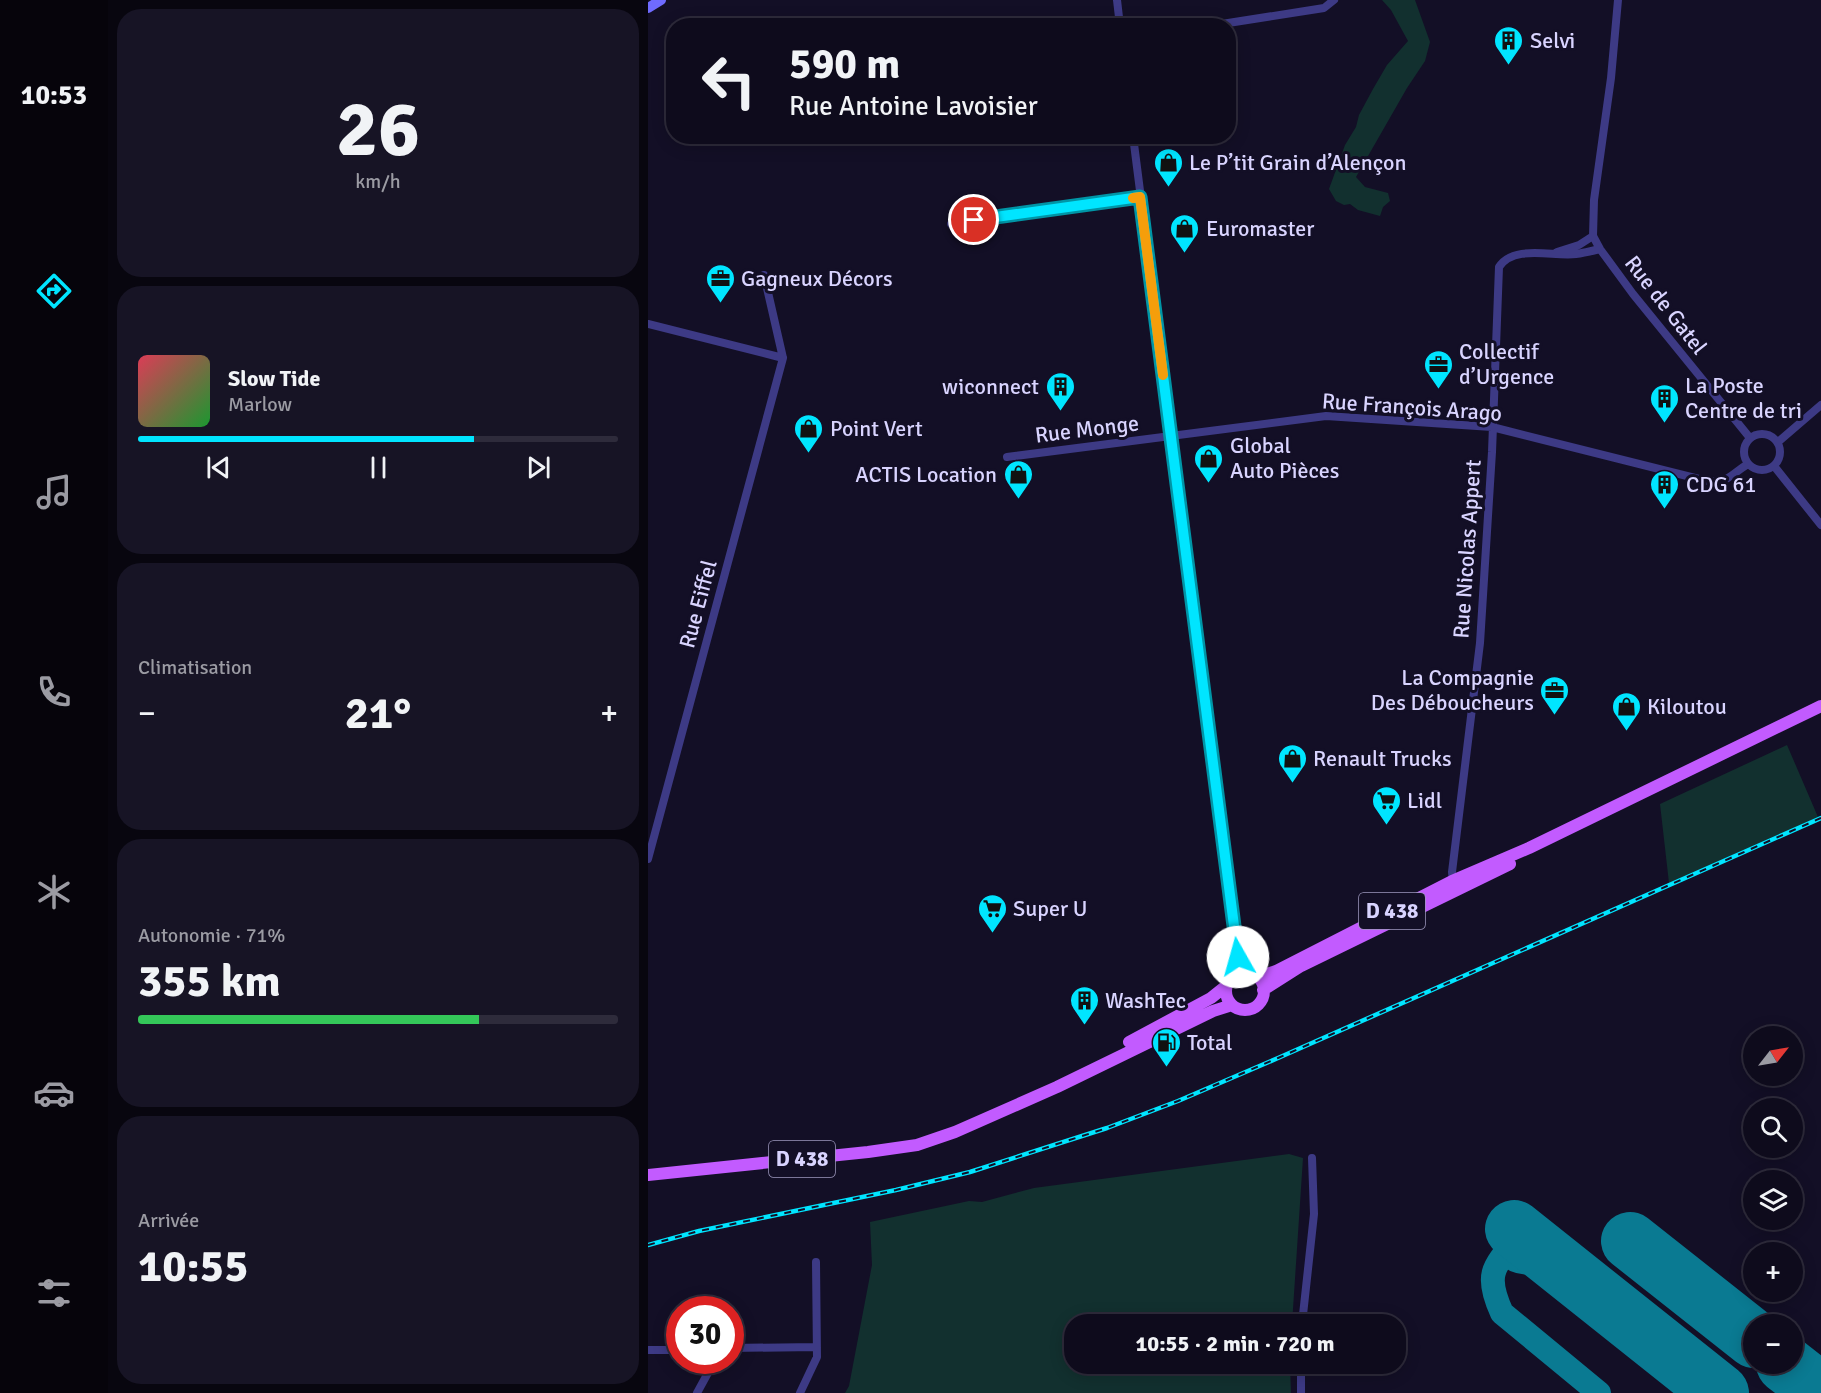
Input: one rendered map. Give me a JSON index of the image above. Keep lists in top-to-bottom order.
{
  "streets": {
    "main road": ["D 438"],
    "street": [
      "Rue de Gatel",
      "Rue François Arago",
      "Rue Monge",
      "Rue Nicolas Appert",
      "Rue Eiffel"
    ]
  },
  "crossings": [
    ["Rue de Gatel", "Rue François Arago"],
    ["Rue de Gatel", "Rue Nicolas Appert"],
    ["Rue François Arago", "Rue Monge"],
    ["Rue François Arago", "Rue Nicolas Appert"],
    ["Rue Nicolas Appert", "D 438"]
  ],
  "places": {
    "building": [
      "Selvi",
      "wiconnect",
      "La Poste Centre de tri",
      "CDG 61",
      "WashTec"
    ],
    "shop": [
      "Le P’tit Grain d’Alençon",
      "Euromaster",
      "Point Vert",
      "Global Auto Pièces",
      "ACTIS Location",
      "Kiloutou",
      "Renault Trucks"
    ],
    "office": ["Gagneux Décors", "Collectif d’Urgence", "La Compagnie Des Déboucheurs"],
    "supermarket": ["Lidl", "Super U"],
    "fuel station": ["Total"]
  },
  "north": "top right",
  "page": {
    "tabs": "10:53",
    "tile": [
      ["26", "km/h"],
      "Climatisation",
      ["Autonomie · 71%", "355 km"],
      ["Arrivée", "10:55"]
    ],
    "turn": ["590 m", "Rue Antoine Lavoisier"],
    "song": ["Slow Tide", "Marlow"],
    "heat": ["−", "21°", "+"],
    "map_buttons": ["+", "−"],
    "limit": "30",
    "trip": "10:55 · 2 min · 720 m"
  }
}
